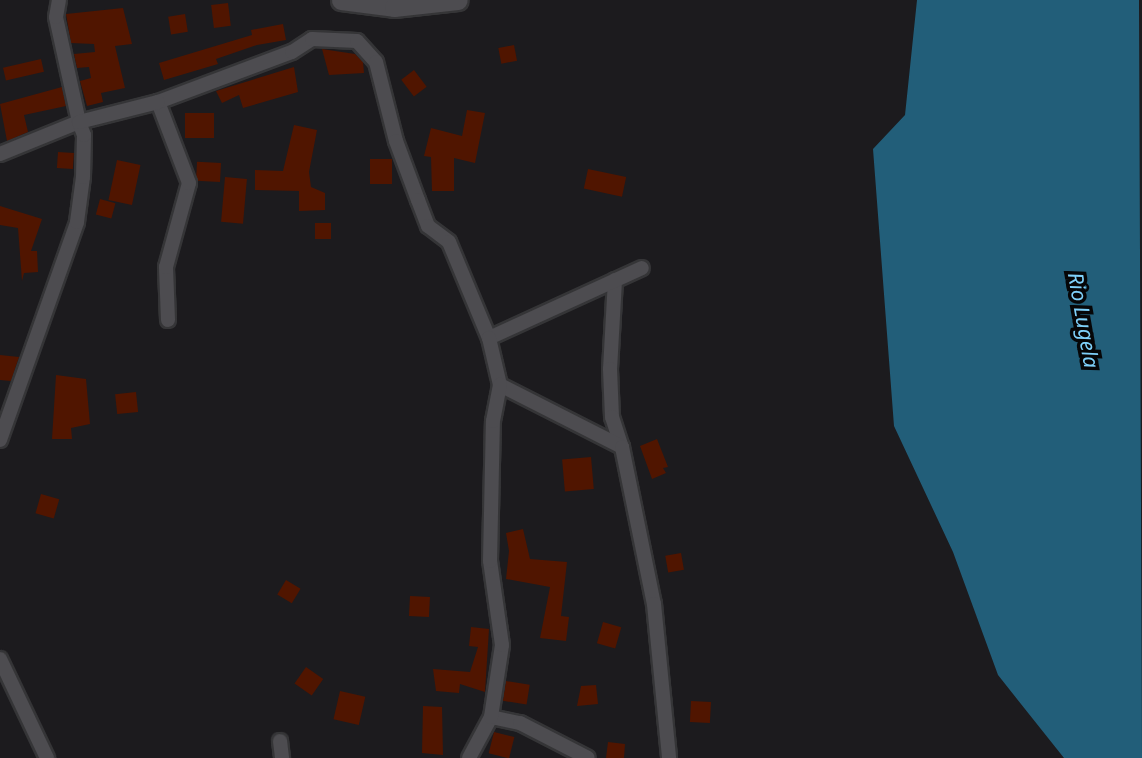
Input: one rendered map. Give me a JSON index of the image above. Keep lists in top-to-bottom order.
{
  "water": ["Rio Lugela"]
}
